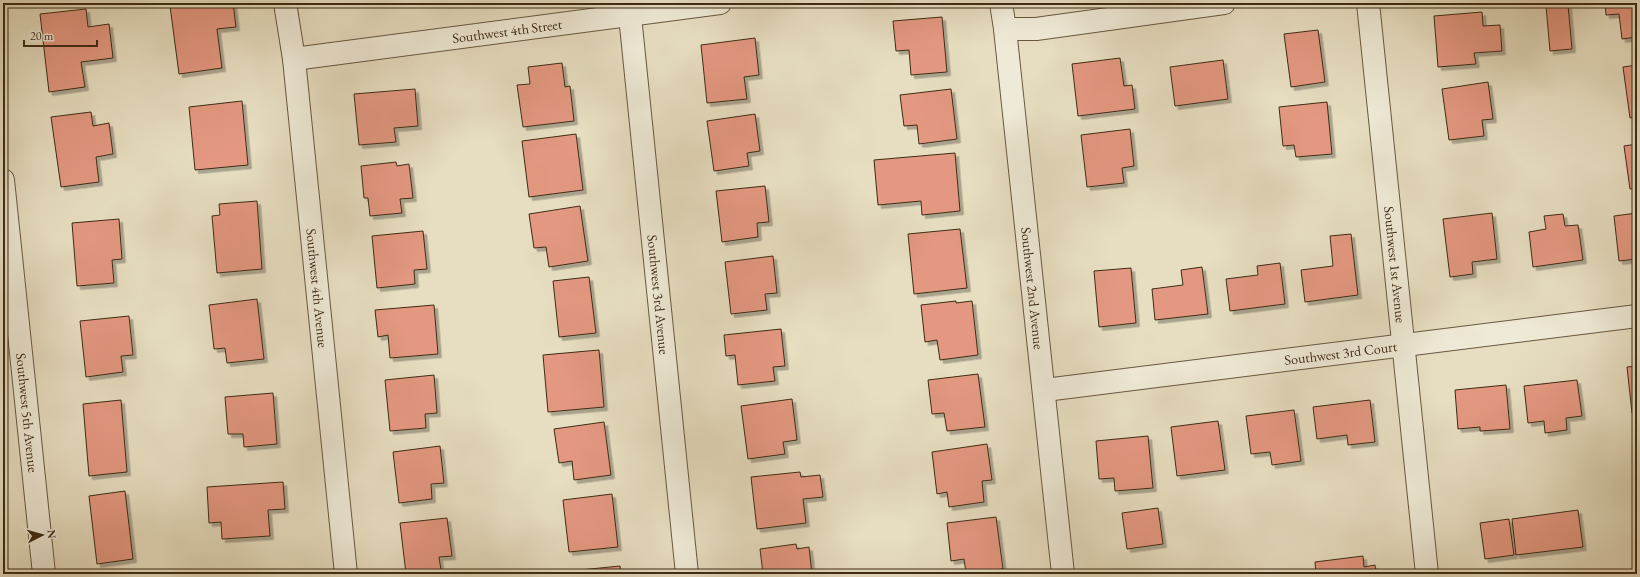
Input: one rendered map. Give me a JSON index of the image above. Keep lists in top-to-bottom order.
{
  "streets": {
    "street": [
      "Southwest 4th Street",
      "Southwest 1st Avenue",
      "Southwest 4th Avenue",
      "Southwest 2nd Avenue",
      "Southwest 3rd Avenue",
      "Southwest 3rd Court",
      "Southwest 5th Avenue"
    ]
  },
  "crossings": [
    ["Southwest 4th Street", "Southwest 4th Avenue"],
    ["Southwest 4th Street", "Southwest 3rd Avenue"],
    ["Southwest 1st Avenue", "Southwest 3rd Court"],
    ["Southwest 2nd Avenue", "Southwest 3rd Court"]
  ],
  "scale_bar": "20 m",
  "north": "right"
}
